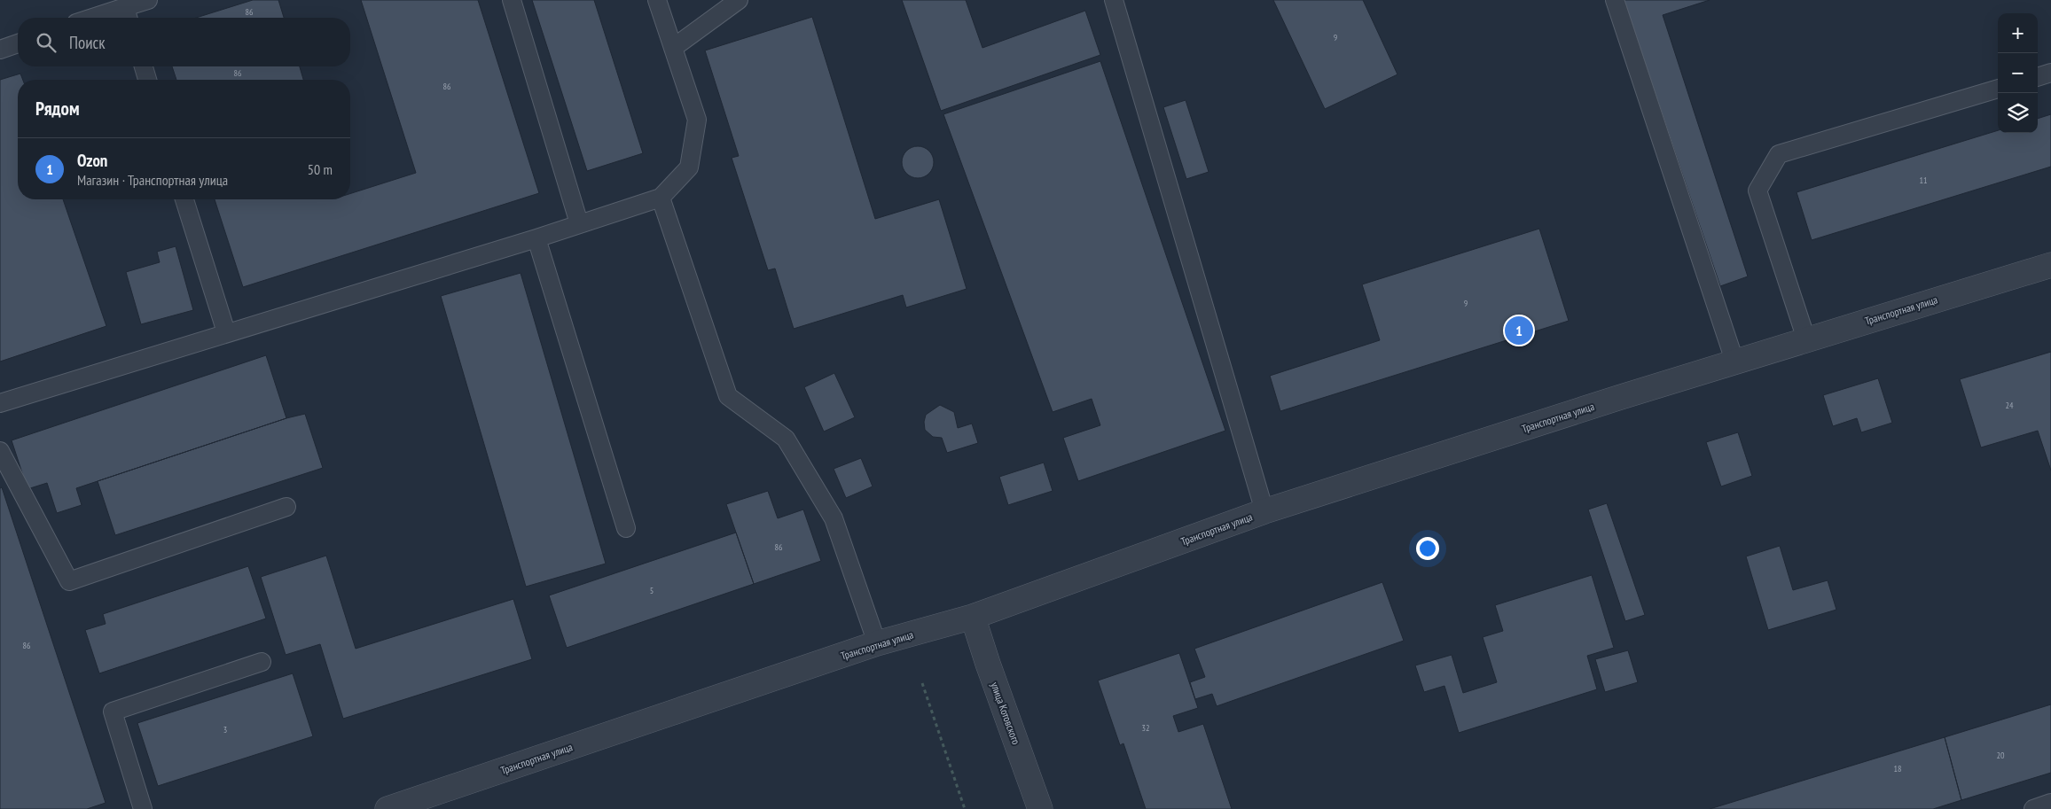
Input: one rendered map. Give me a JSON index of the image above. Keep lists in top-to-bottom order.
{
  "streets": {
    "street": ["Транспортная улица", "улица Котовского"]
  },
  "crossings": [
    ["Транспортная улица", "улица Котовского"]
  ],
  "house_numbers": [
    "86",
    "9",
    "86",
    "86",
    "11",
    "9",
    "24",
    "86",
    "5",
    "86",
    "32",
    "3",
    "20",
    "18"
  ],
  "page": {
    "map_buttons": ["+", "−"],
    "search": "Поиск",
    "heading": "Рядом",
    "list": [
      {
        "mark": "1",
        "name": "Ozon",
        "note": "Магазин · Транспортная улица",
        "value": "50 m"
      }
    ],
    "pins": "1"
  }
}
